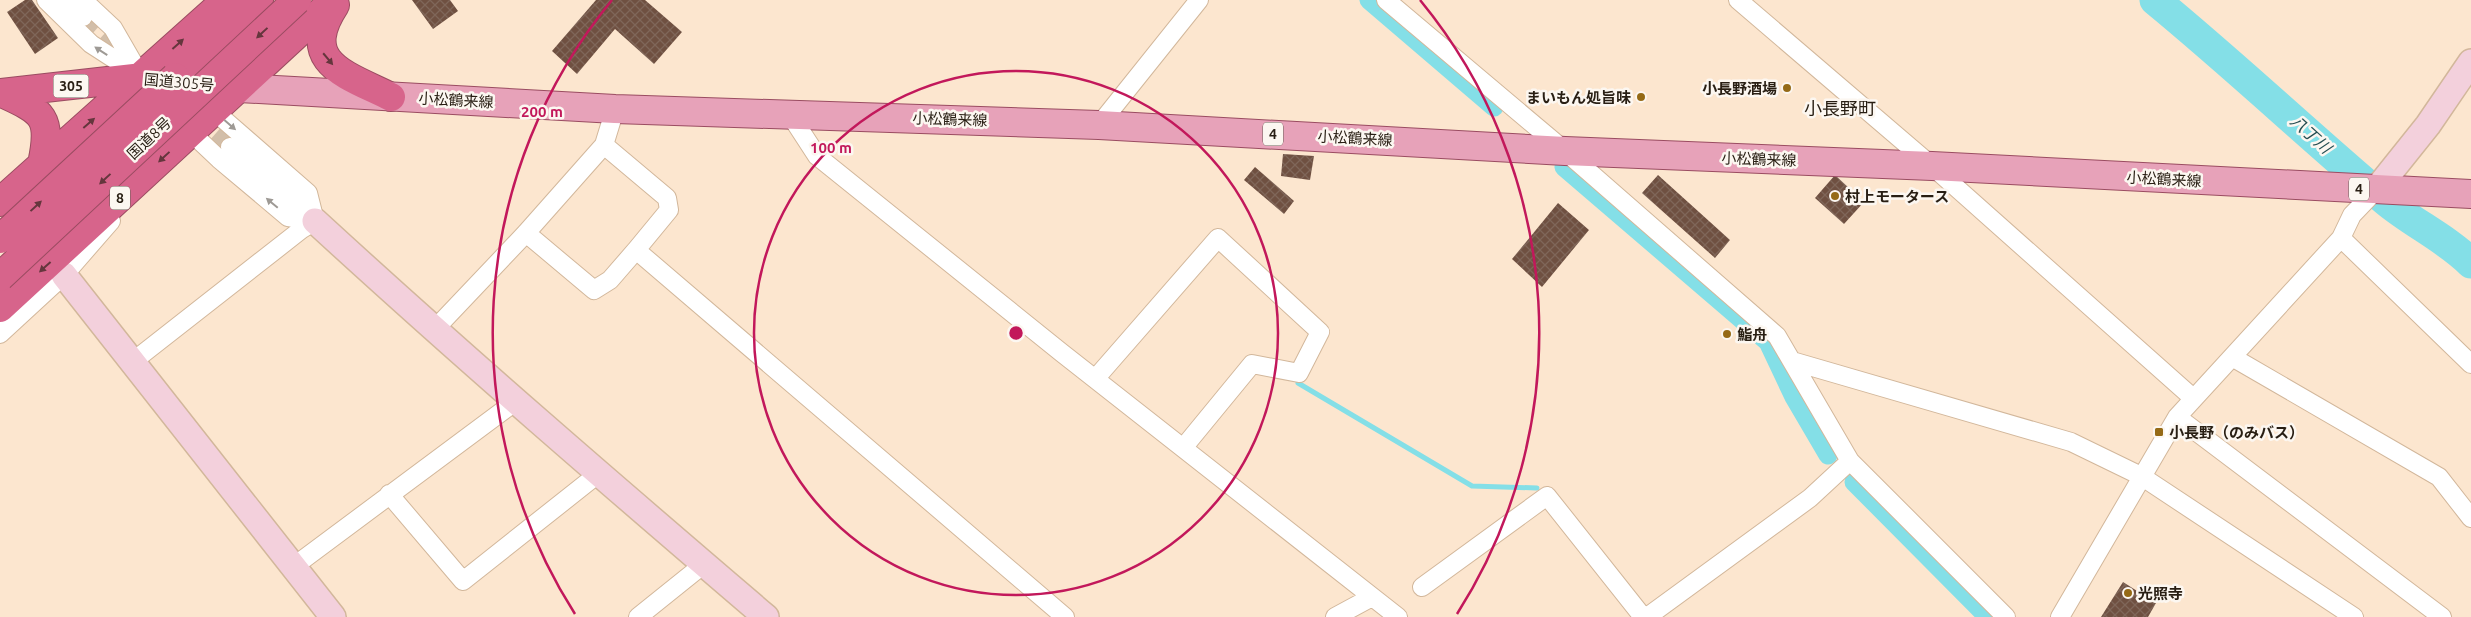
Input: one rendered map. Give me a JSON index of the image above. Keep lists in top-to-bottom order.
{
  "streets": {
    "highway": [
      "国道305号",
      "305",
      "国道8号",
      "8"
    ],
    "main road": ["小松鶴来線", "4"]
  },
  "crossings": [
    ["国道305号", "小松鶴来線"],
    ["国道305号", "8"],
    ["小松鶴来線", "8"]
  ],
  "districts": ["小長野町"],
  "water": ["八丁川"],
  "places": {
    "other": [
      "小長野酒場",
      "まいもん処旨味",
      "村上モータース",
      "鮨舟",
      "光照寺"
    ],
    "transit": ["小長野（のみバス）"]
  },
  "rings": ["200 m", "100 m"]
}
